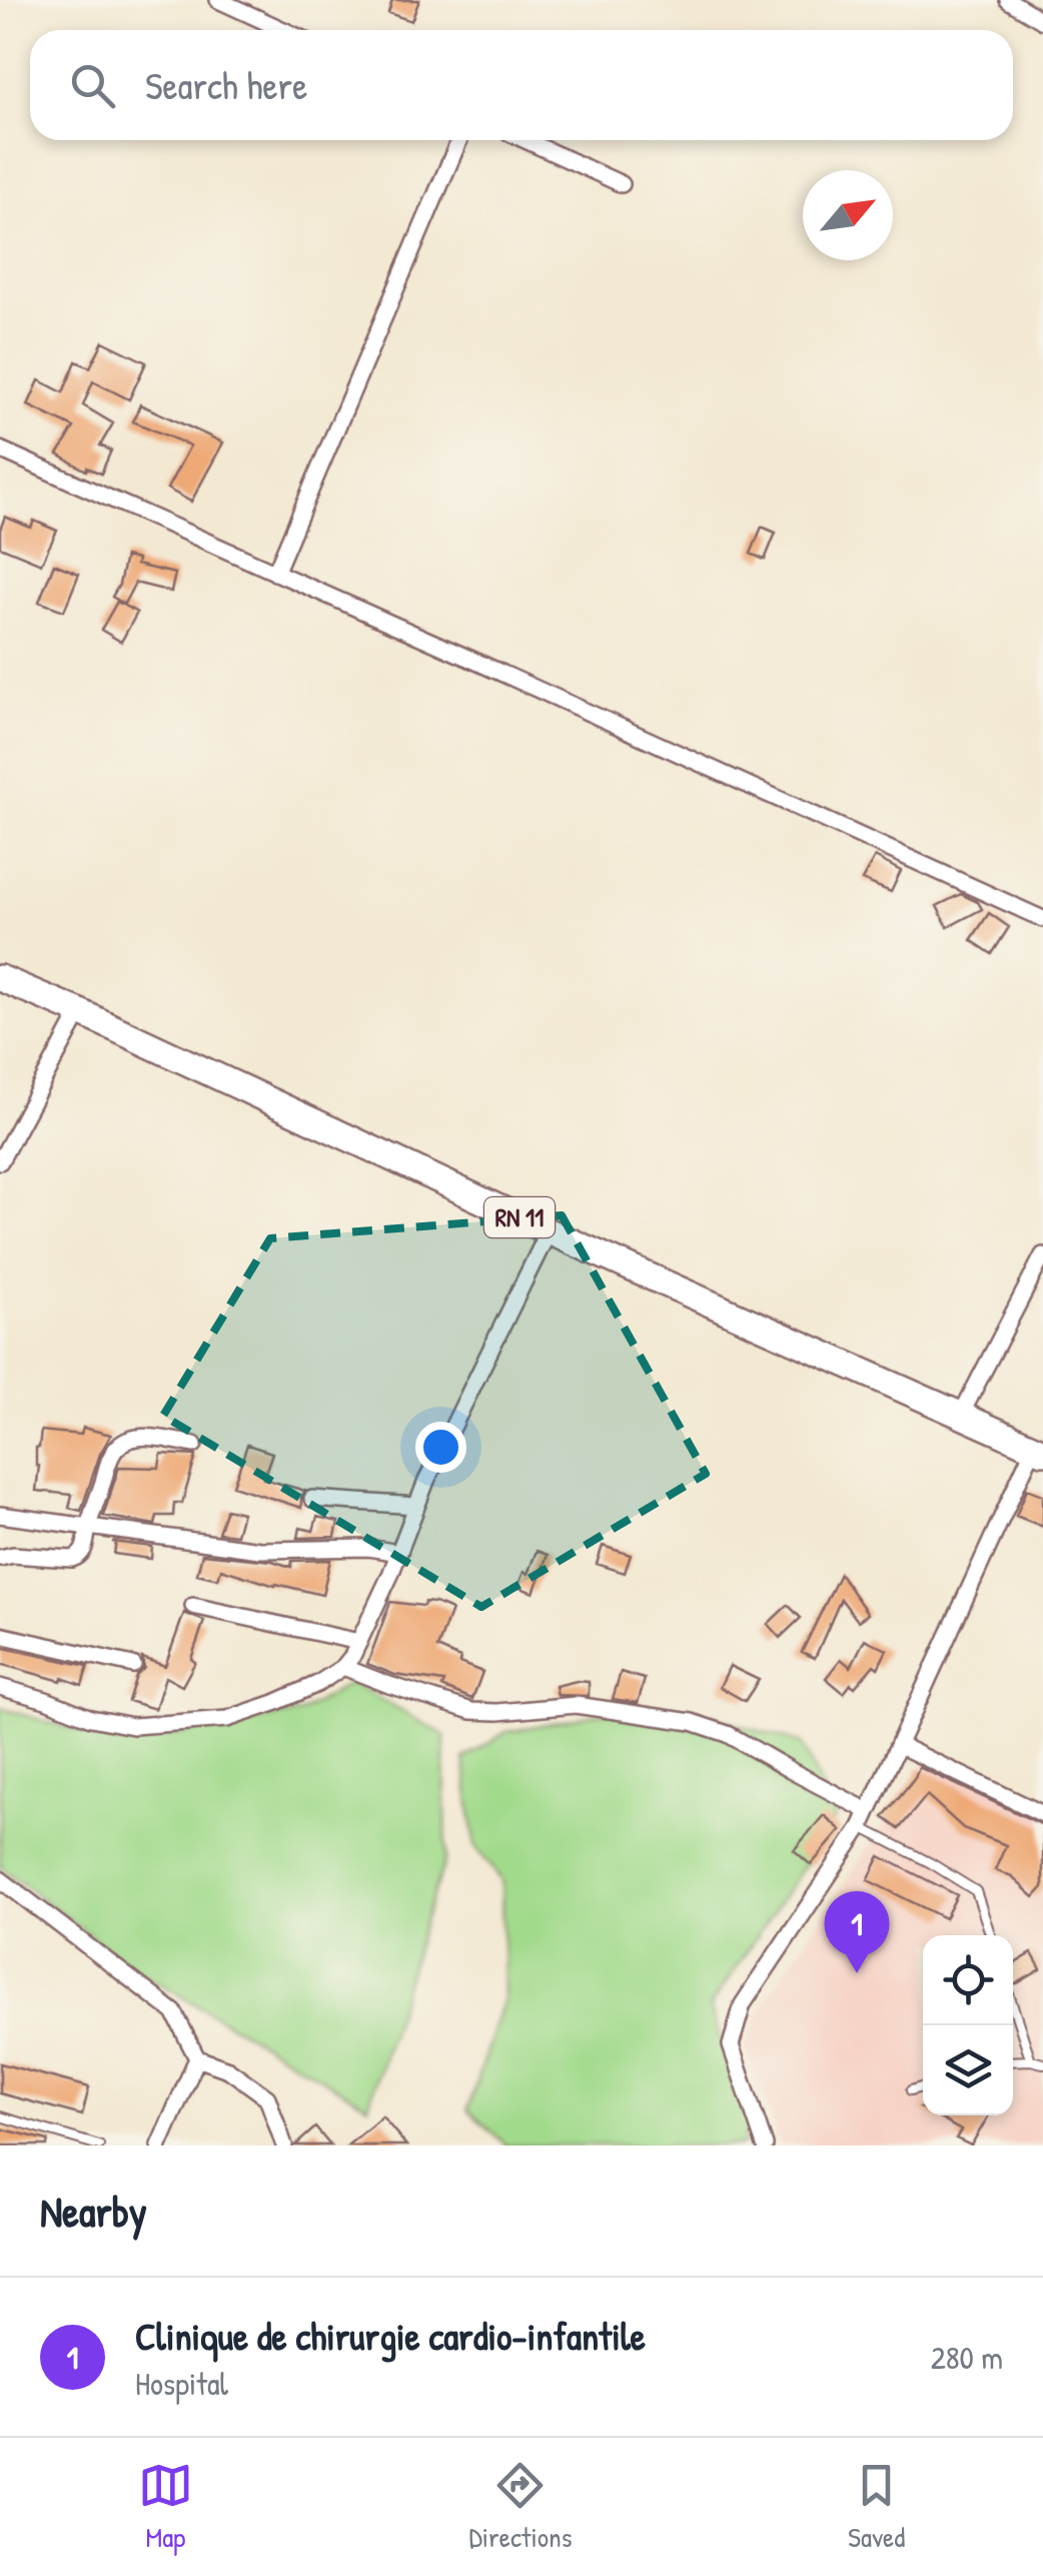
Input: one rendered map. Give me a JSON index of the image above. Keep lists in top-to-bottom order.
{
  "streets": {
    "main road": ["RN 11"]
  },
  "north": "top right",
  "page": {
    "search": "Search here",
    "pins": "1",
    "heading": "Nearby",
    "list": [
      {
        "mark": "1",
        "name": "Clinique de chirurgie cardio-infantile",
        "note": "Hospital",
        "value": "280 m"
      }
    ],
    "nav": ["Map", "Directions", "Saved"]
  }
}
